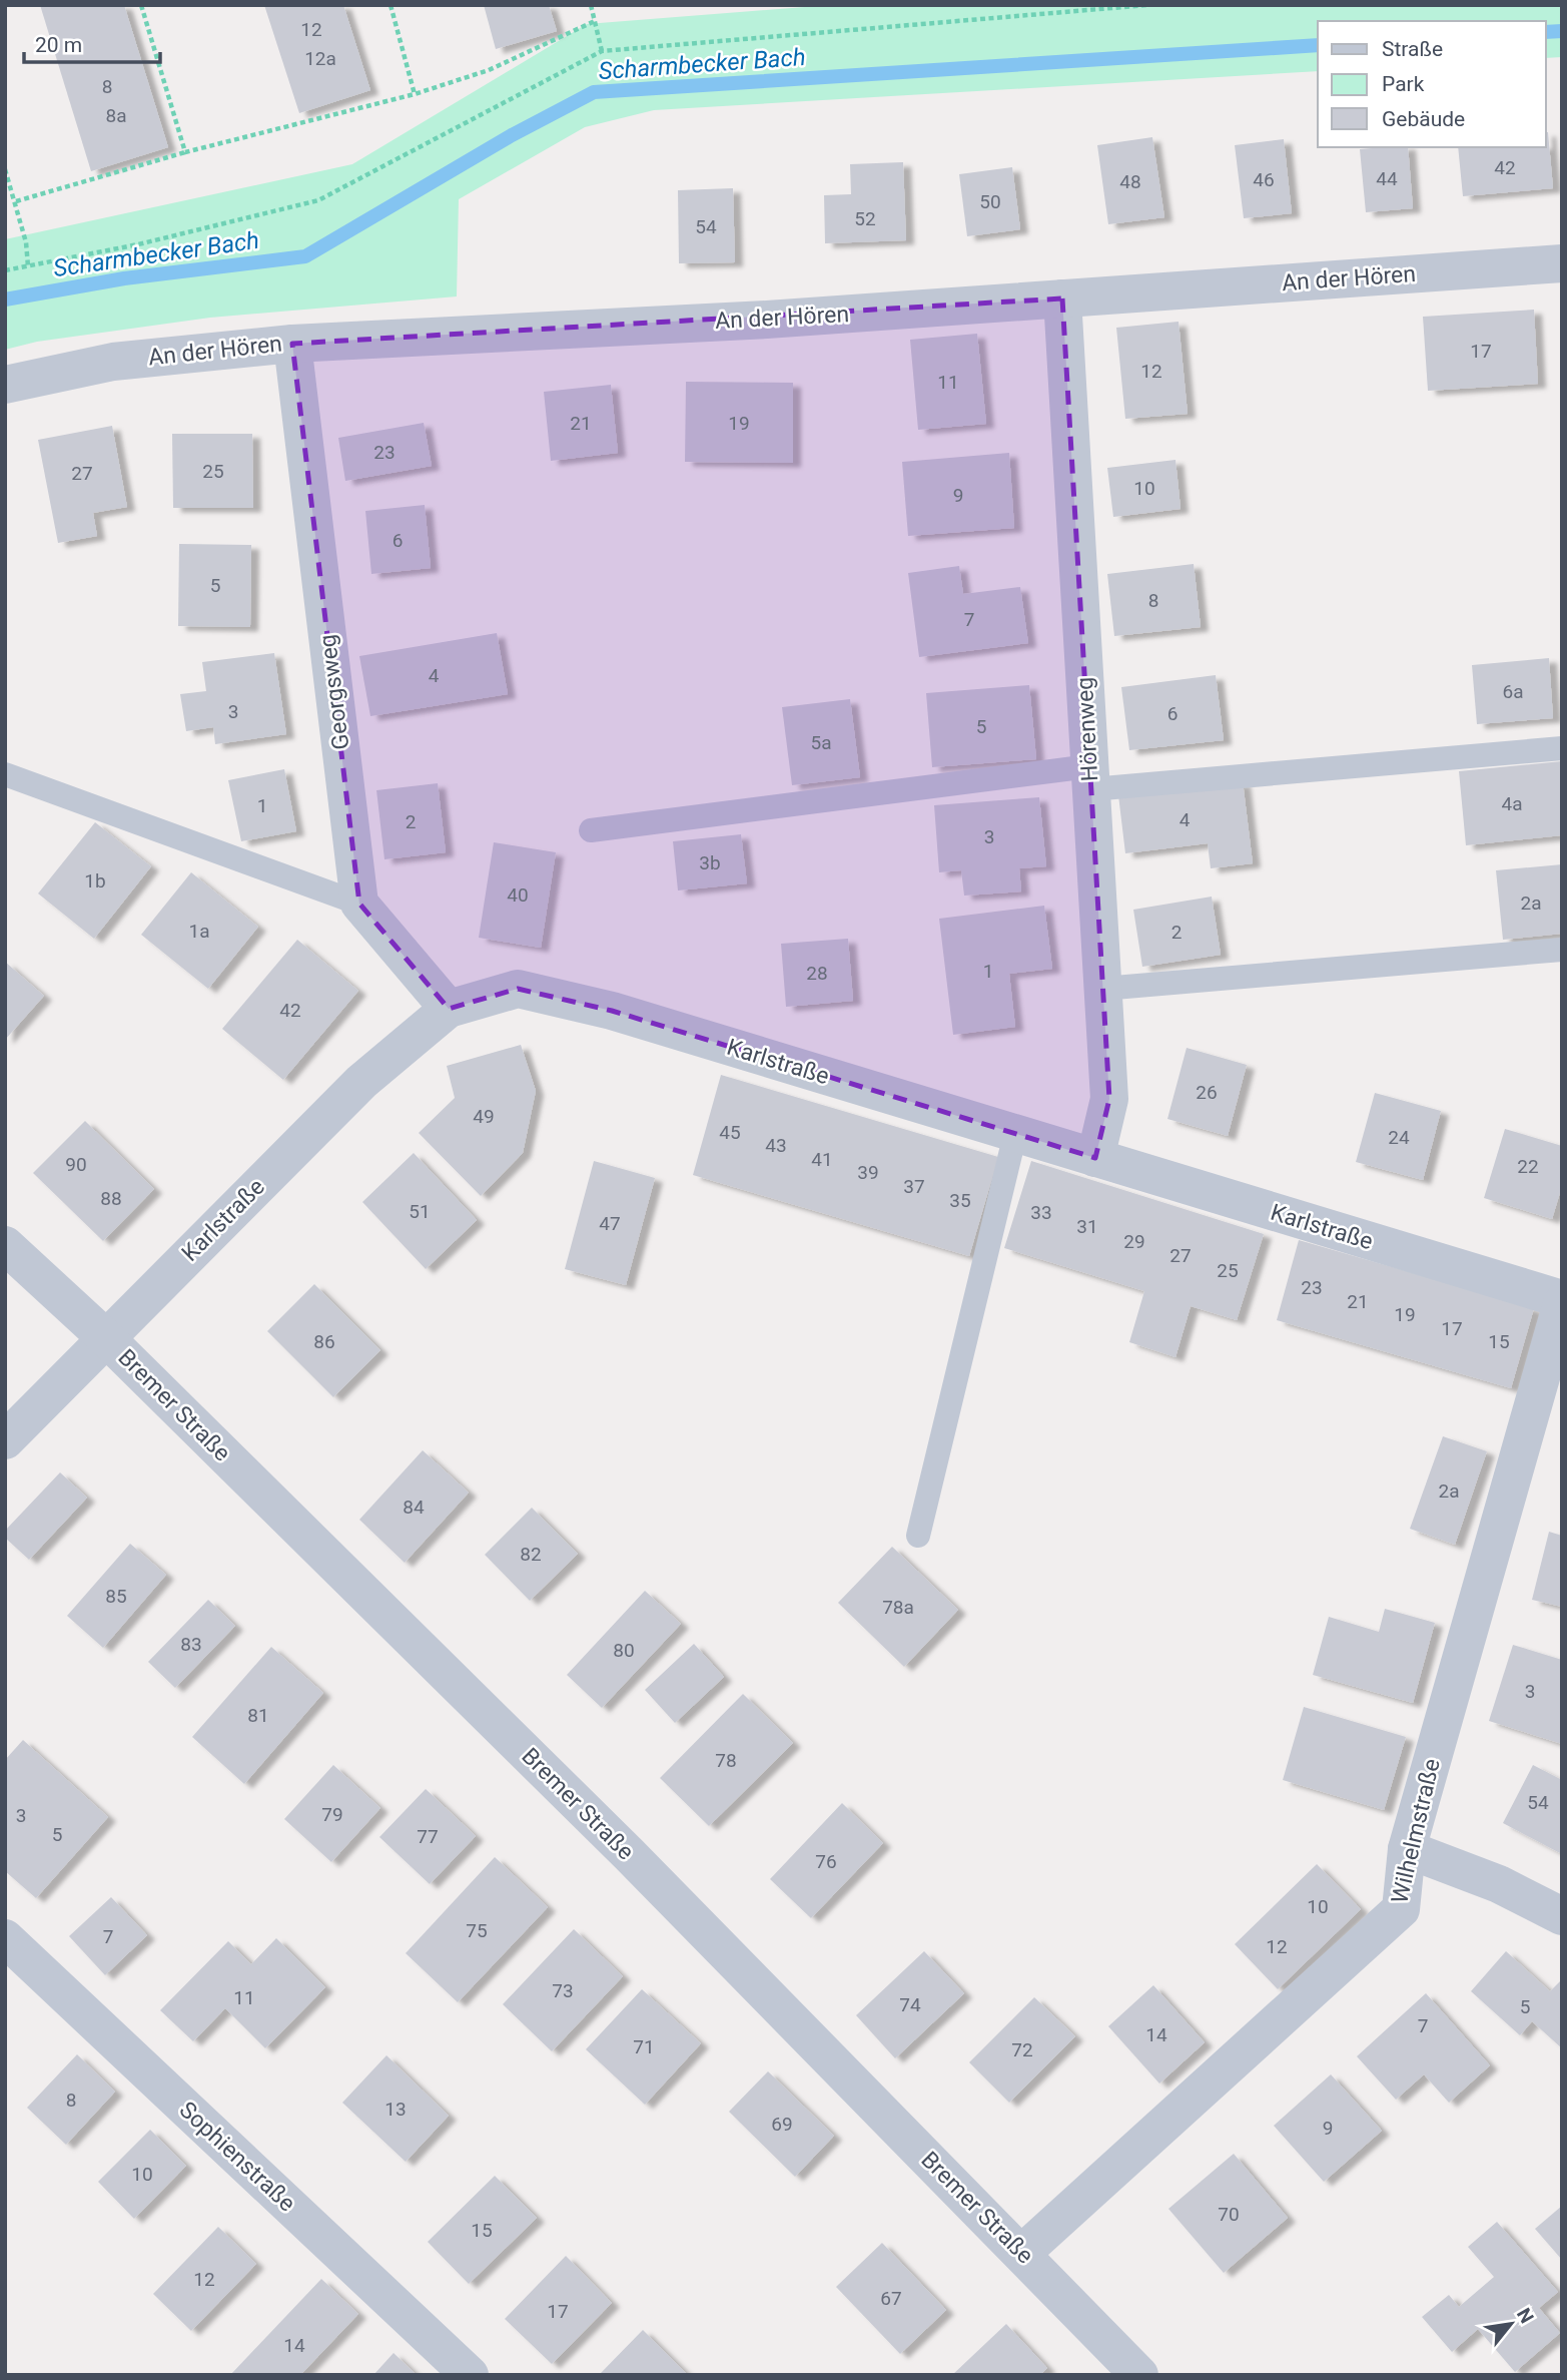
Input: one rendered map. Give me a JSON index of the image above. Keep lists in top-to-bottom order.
{
  "streets": {
    "street": [
      "An der Hören",
      "Georgsweg",
      "Hörenweg",
      "Karlstraße",
      "Bremer Straße",
      "Wilhelmstraße",
      "Sophienstraße"
    ]
  },
  "crossings": [
    ["An der Hören", "Georgsweg"],
    ["An der Hören", "Hörenweg"],
    ["Hörenweg", "Karlstraße"],
    ["Karlstraße", "Bremer Straße"],
    ["Karlstraße", "Wilhelmstraße"],
    ["Bremer Straße", "Wilhelmstraße"]
  ],
  "water": ["Scharmbecker Bach"],
  "house_numbers": [
    "12",
    "12a",
    "8",
    "8a",
    "42",
    "44",
    "46",
    "48",
    "50",
    "52",
    "54",
    "17",
    "12",
    "11",
    "21",
    "19",
    "23",
    "25",
    "27",
    "10",
    "9",
    "6",
    "5",
    "8",
    "7",
    "4",
    "6a",
    "3",
    "6",
    "5",
    "5a",
    "4a",
    "1",
    "4",
    "2",
    "3",
    "3b",
    "1b",
    "40",
    "2a",
    "1a",
    "2",
    "1",
    "28",
    "42",
    "26",
    "49",
    "45",
    "24",
    "43",
    "41",
    "90",
    "22",
    "39",
    "37",
    "88",
    "35",
    "51",
    "33",
    "47",
    "31",
    "29",
    "27",
    "25",
    "23",
    "21",
    "19",
    "17",
    "86",
    "15",
    "2a",
    "84",
    "82",
    "85",
    "78a",
    "83",
    "80",
    "3",
    "81",
    "78",
    "54",
    "79",
    "3",
    "5",
    "77",
    "76",
    "10",
    "75",
    "7",
    "12",
    "73",
    "11",
    "74",
    "5",
    "7",
    "14",
    "71",
    "72",
    "8",
    "13",
    "69",
    "9",
    "10",
    "70",
    "15",
    "12",
    "67",
    "17",
    "14"
  ],
  "legend": ["Straße", "Park", "Gebäude"],
  "scale_bar": "20 m",
  "north": "top right"
}
